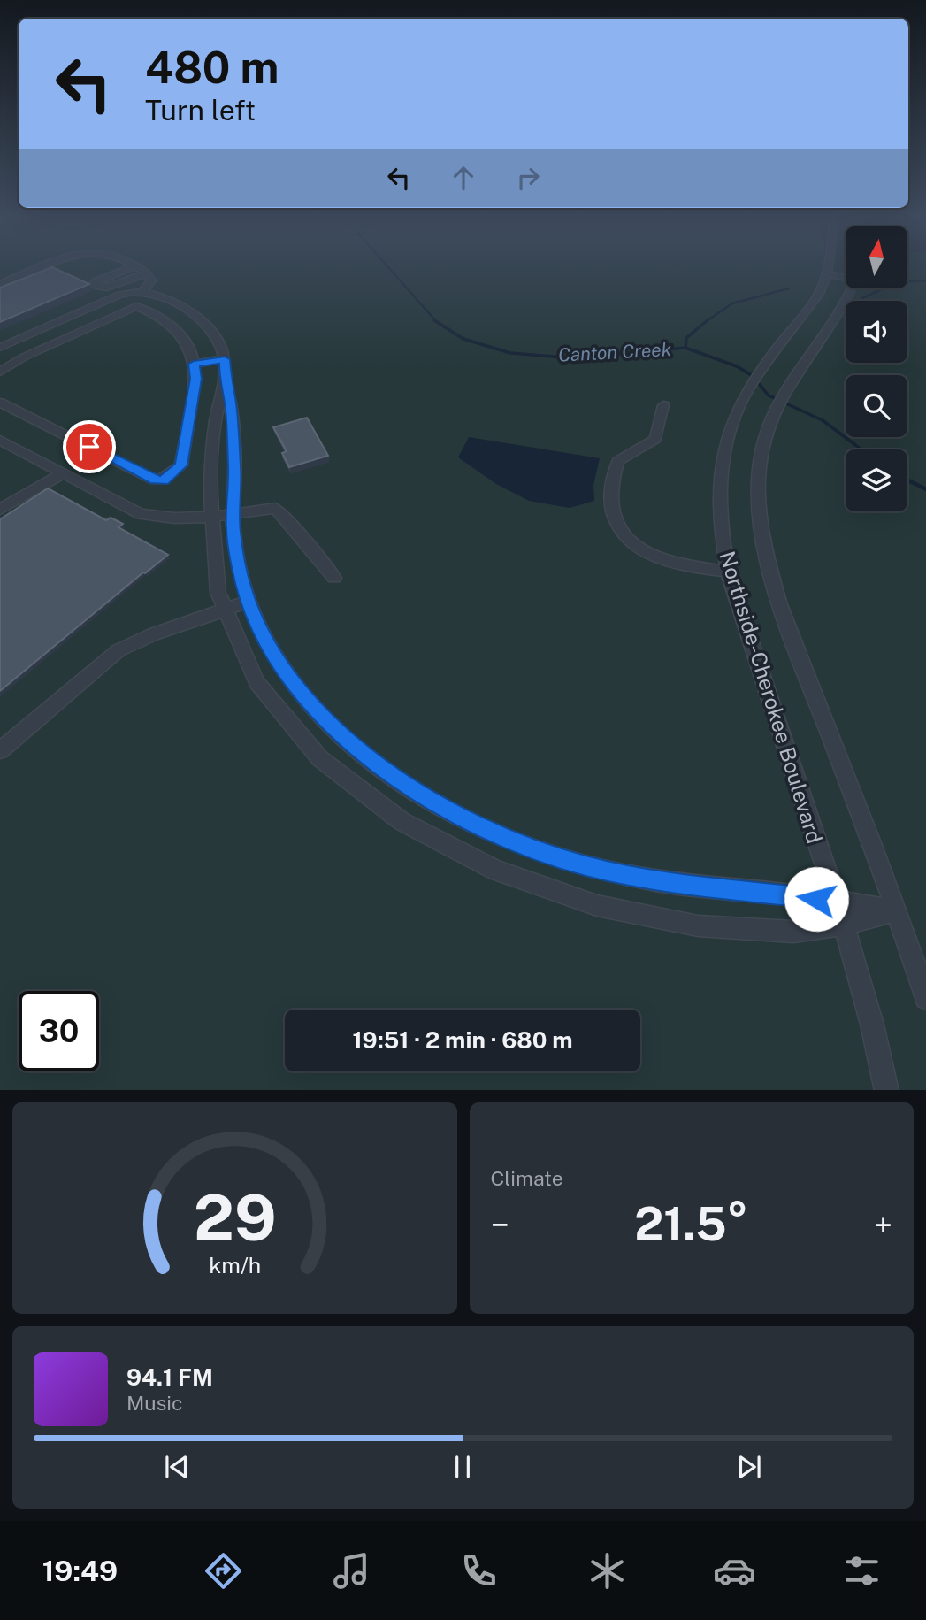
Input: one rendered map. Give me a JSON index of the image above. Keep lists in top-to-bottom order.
{
  "streets": {
    "street": ["Northside-Cherokee Boulevard"]
  },
  "water": ["Canton Creek"],
  "north": "top",
  "page": {
    "turn": ["480 m", "Turn left"],
    "limit": "30",
    "trip": "19:51 · 2 min · 680 m",
    "tile": "Climate",
    "heat": ["−", "21.5°", "+"],
    "song": ["94.1 FM", "Music"],
    "tabs": "19:49",
    "gauge": ["29", "km/h"]
  }
}
